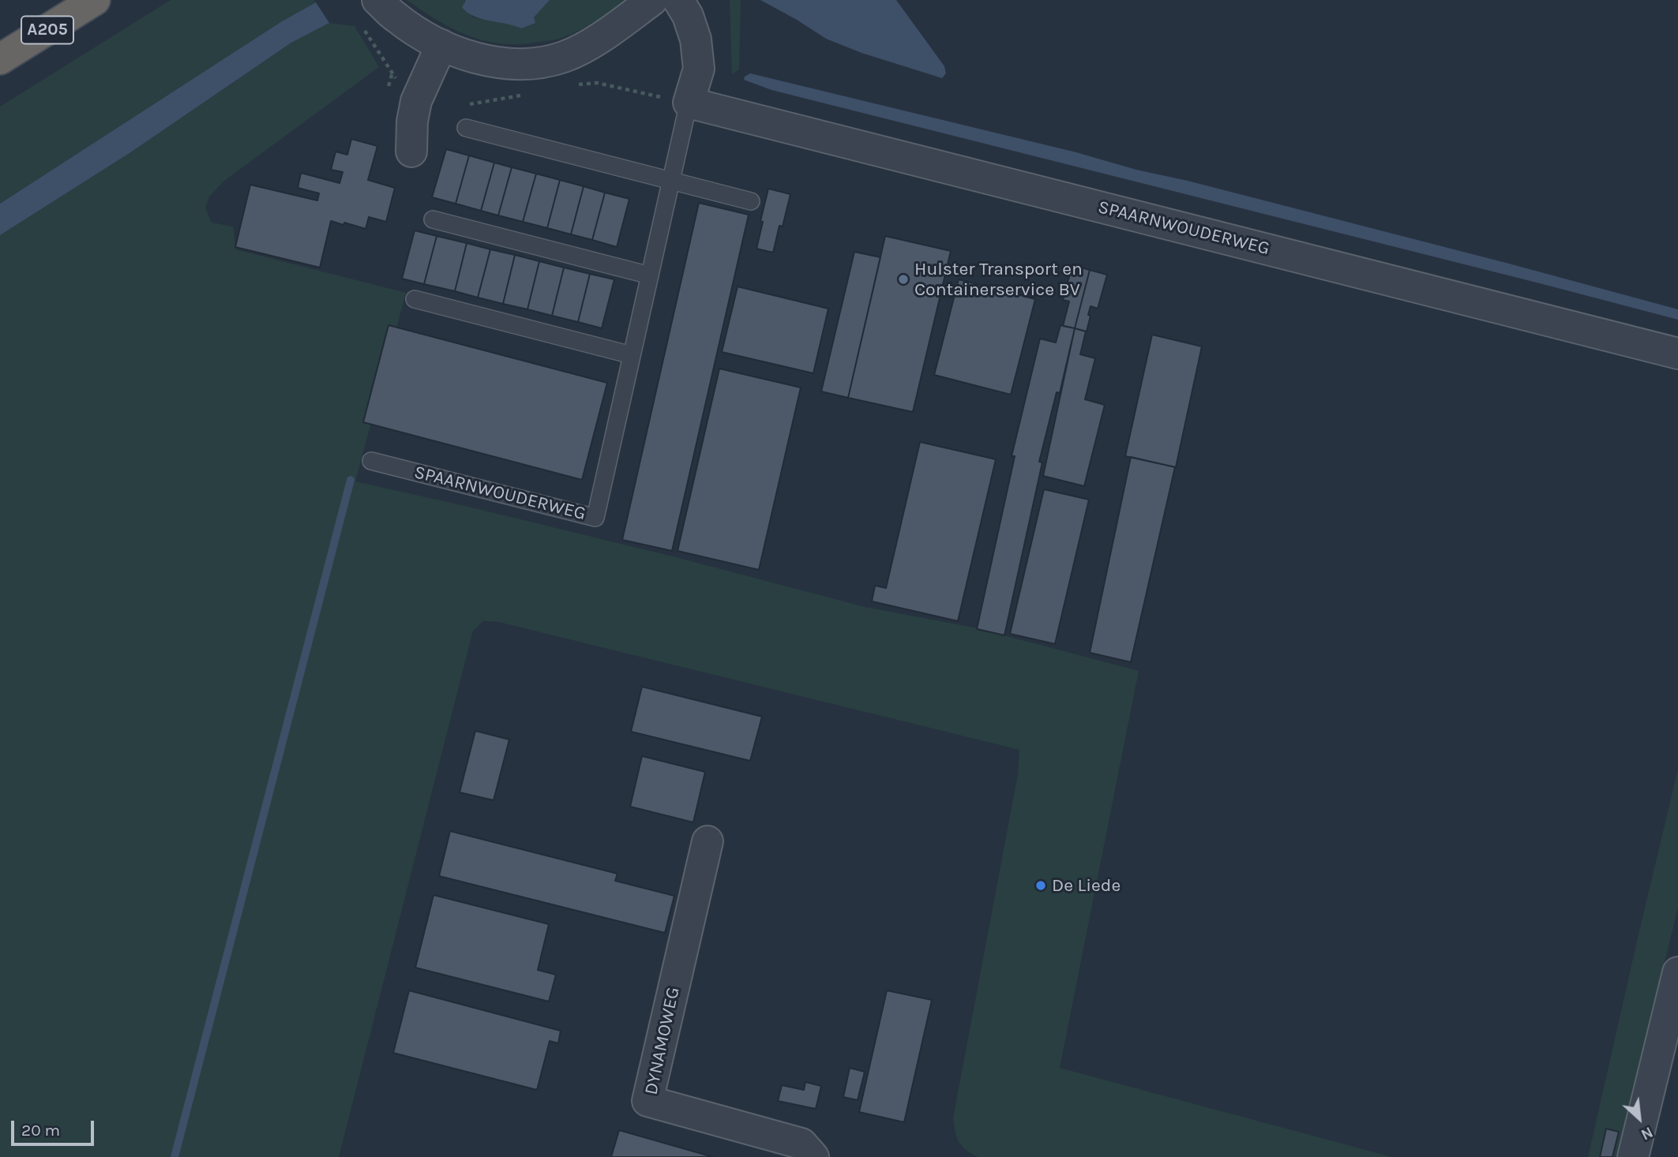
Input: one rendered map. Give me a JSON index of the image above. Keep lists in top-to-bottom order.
{
  "streets": {
    "highway": ["A205"],
    "street": ["SPAARNWOUDERWEG", "DYNAMOWEG"]
  },
  "places": ["Hulster Transport en Containerservice BV", "De Liede"],
  "scale_bar": "20 m",
  "north": "bottom right"
}
